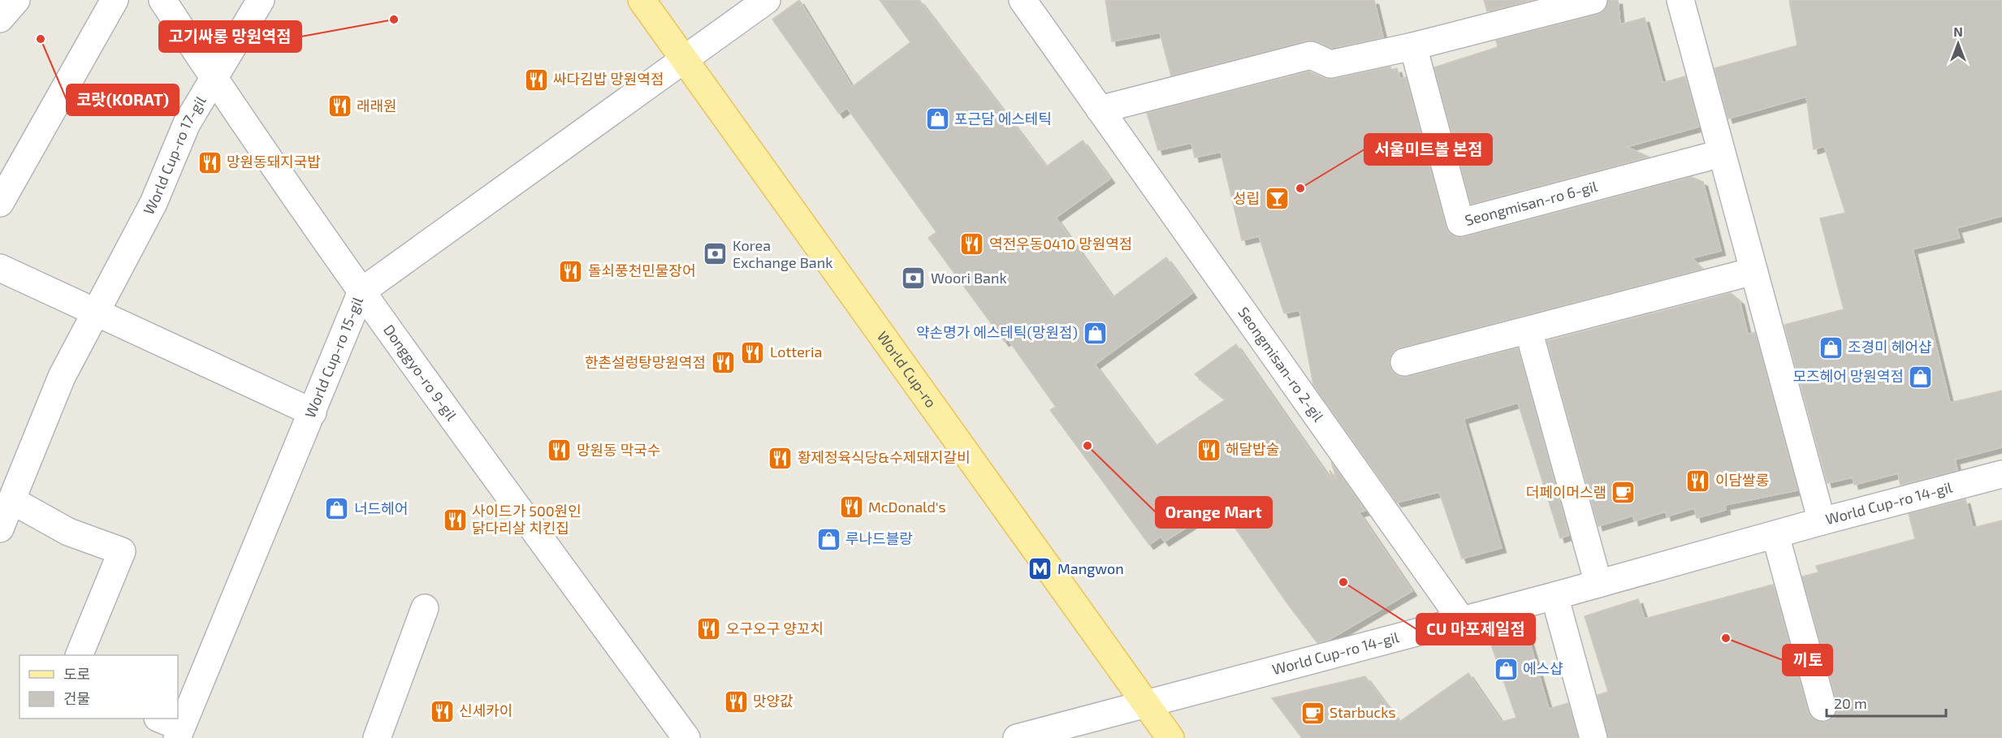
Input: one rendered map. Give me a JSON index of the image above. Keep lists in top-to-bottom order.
{
  "streets": {
    "main road": ["World Cup-ro"],
    "street": [
      "World Cup-ro 17-gil",
      "Seongmisan-ro 6-gil",
      "World Cup-ro 15-gil",
      "Seongmisan-ro 2-gil",
      "Donggyo-ro 9-gil",
      "World Cup-ro 14-gil"
    ]
  },
  "crossings": [
    ["World Cup-ro 17-gil", "Donggyo-ro 9-gil"],
    ["World Cup-ro 15-gil", "World Cup-ro"],
    ["World Cup-ro 15-gil", "Donggyo-ro 9-gil"],
    ["Seongmisan-ro 2-gil", "World Cup-ro 14-gil"],
    ["World Cup-ro", "World Cup-ro 14-gil"]
  ],
  "places": {
    "other": [
      "고기싸롱 망원역점",
      "코랏(KORAT)",
      "서울미트볼 본점",
      "Orange Mart",
      "CU 마포제일점",
      "끼토"
    ],
    "restaurant": [
      "싸다김밥 망원역점",
      "래래원",
      "망원동돼지국밥",
      "역전우동0410 망원역점",
      "돌쇠풍천민물장어",
      "Lotteria",
      "한촌설렁탕망원역점",
      "해달밥술",
      "망원동 막국수",
      "황제정육식당&수제돼지갈비",
      "이담쌀롱",
      "McDonald's",
      "사이드가 500원인 닭다리살 치킨집",
      "오구오구 양꼬치",
      "맛양값",
      "신세카이"
    ],
    "shop": [
      "포근담 에스테틱",
      "약손명가 에스테틱(망원점)",
      "조경미 헤어샵",
      "모즈헤어 망원역점",
      "너드헤어",
      "루나드블랑",
      "에스샵"
    ],
    "bar": ["성립"],
    "bank": ["Korea Exchange Bank", "Woori Bank"],
    "cafe": ["더페이머스램", "Starbucks"],
    "metro station": ["Mangwon"]
  },
  "legend": ["도로", "건물"],
  "scale_bar": "20 m",
  "north": "top"
}
